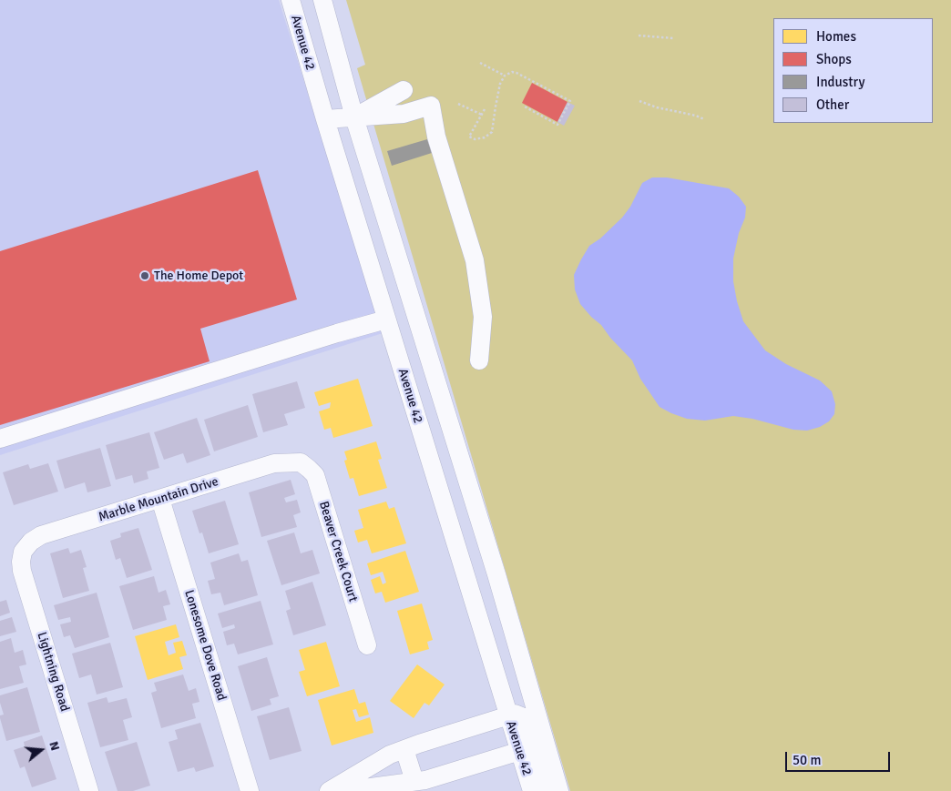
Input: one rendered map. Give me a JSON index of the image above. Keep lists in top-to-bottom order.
{
  "streets": {
    "street": [
      "Avenue 42",
      "Marble Mountain Drive",
      "Beaver Creek Court",
      "Lonesome Dove Road",
      "Lightning Road"
    ]
  },
  "crossings": [
    ["Marble Mountain Drive", "Beaver Creek Court"],
    ["Marble Mountain Drive", "Lonesome Dove Road"],
    ["Marble Mountain Drive", "Lightning Road"]
  ],
  "places": ["The Home Depot"],
  "legend": [
    "Homes",
    "Shops",
    "Industry",
    "Other"
  ],
  "scale_bar": "50 m",
  "north": "right"
}
